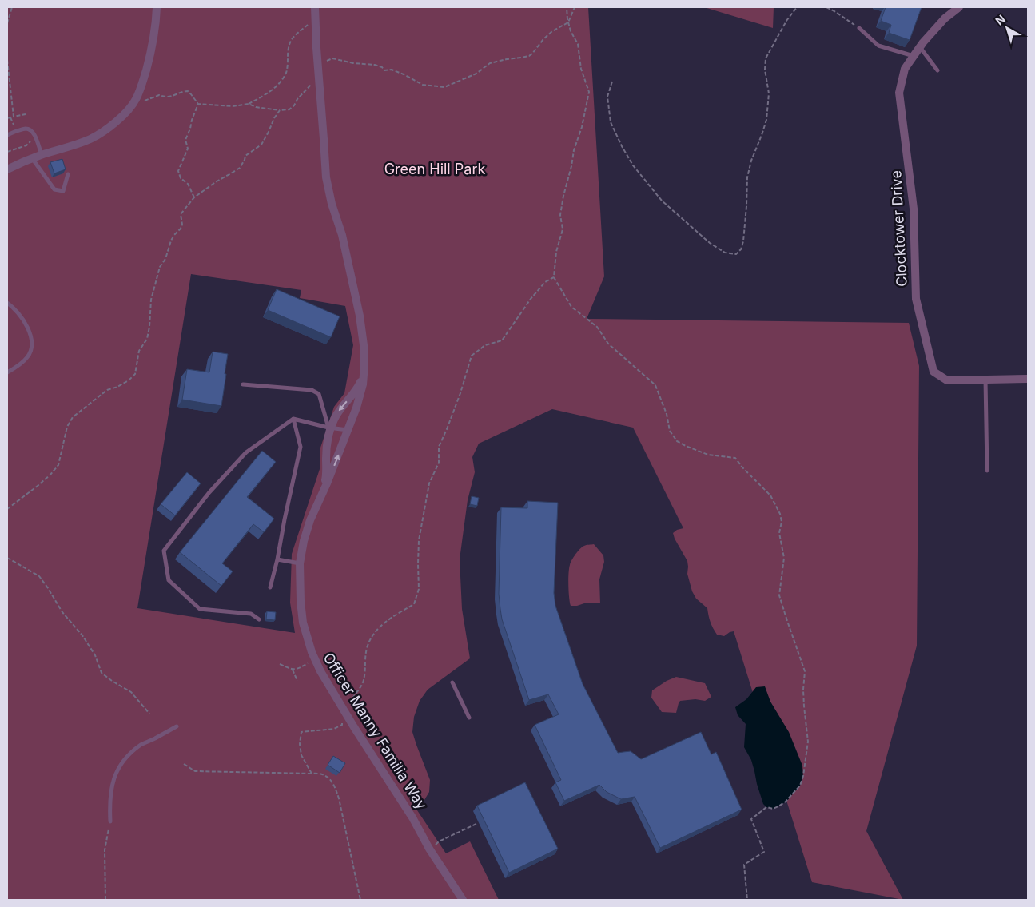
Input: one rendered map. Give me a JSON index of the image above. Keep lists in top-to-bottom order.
{
  "streets": {
    "street": ["Clocktower Drive", "Officer Manny Familia Way"]
  },
  "parks": ["Green Hill Park"],
  "north": "top left"
}
